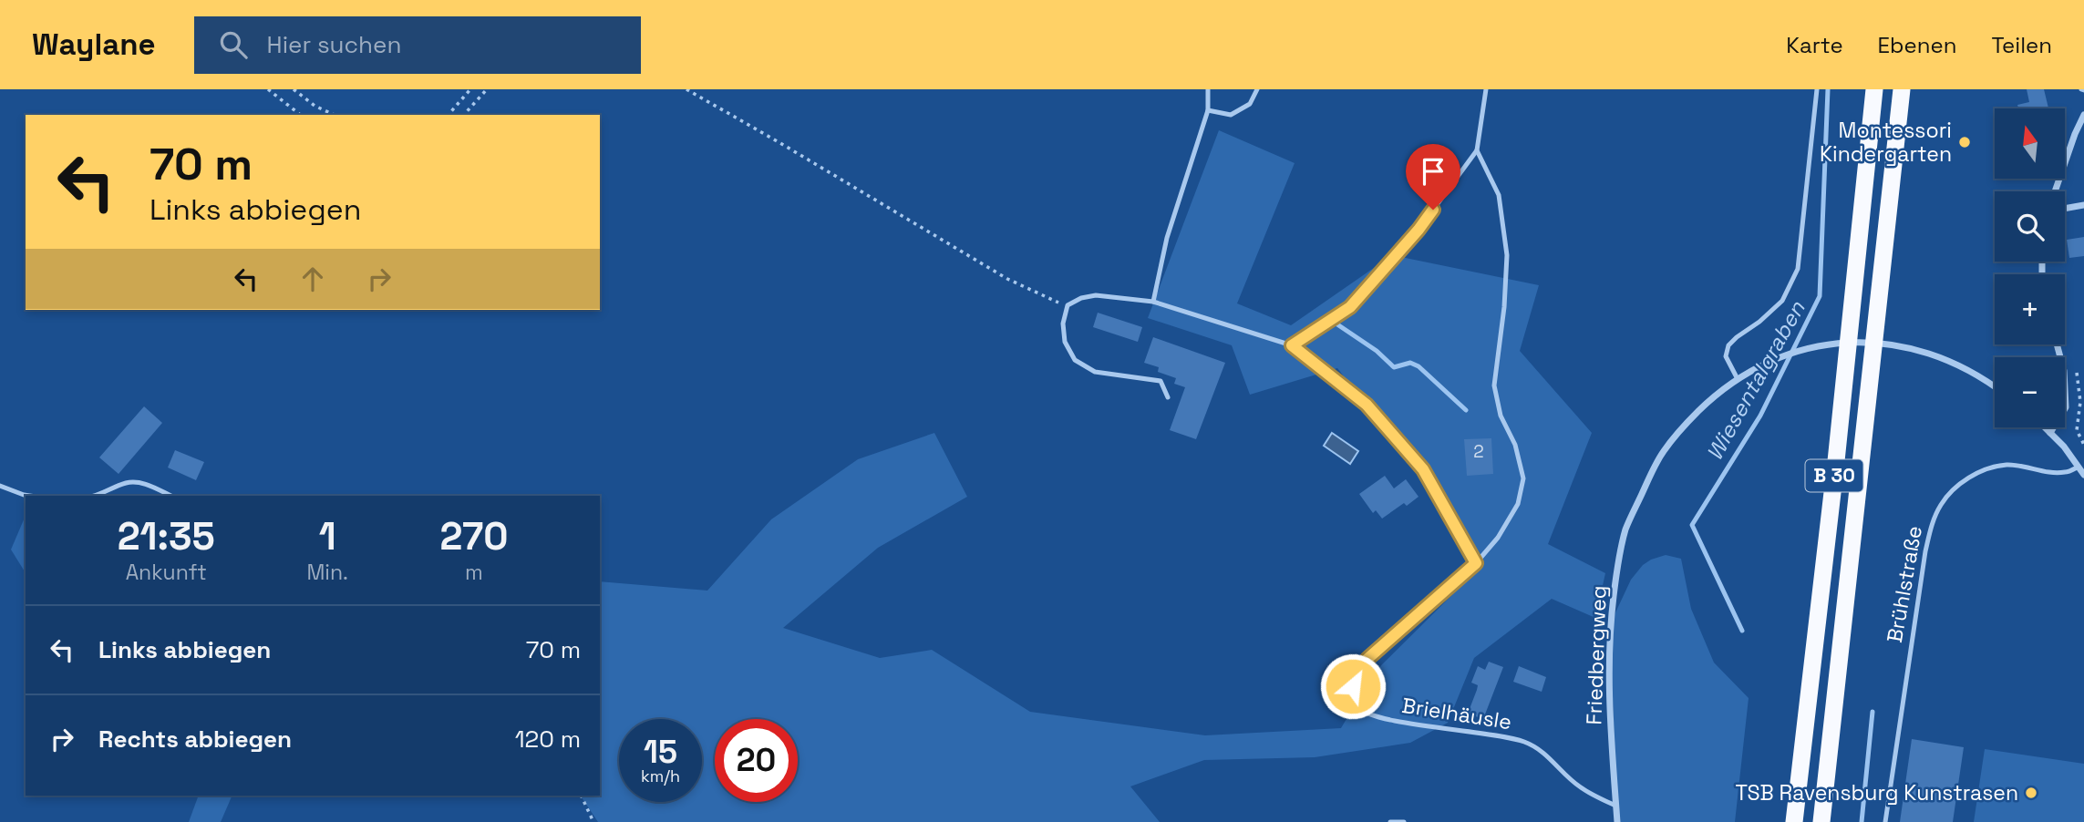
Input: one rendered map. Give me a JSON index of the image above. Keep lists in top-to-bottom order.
{
  "streets": {
    "highway": ["B 30"],
    "street": ["Friedbergweg"],
    "lane": ["Brühlstraße", "Brielhäusle"]
  },
  "crossings": [
    ["Friedbergweg", "Brielhäusle"]
  ],
  "water": ["Wiesentalgraben"],
  "places": ["Montessori Kindergarten", "TSB Ravensburg Kunstrasen"],
  "house_numbers": ["2"],
  "north": "top",
  "page": {
    "header": "Waylane",
    "search": "Hier suchen",
    "nav": ["Karte", "Ebenen", "Teilen"],
    "map_buttons": ["+", "−"],
    "turn": ["70 m", "Links abbiegen"],
    "eta": [
      "21:35",
      "Ankunft",
      "1",
      "Min.",
      "270",
      "m"
    ],
    "list": [
      {
        "name": "Links abbiegen",
        "value": "70 m"
      },
      {
        "name": "Rechts abbiegen",
        "value": "120 m"
      }
    ],
    "speed": "15 km/h",
    "limit": "20"
  }
}
